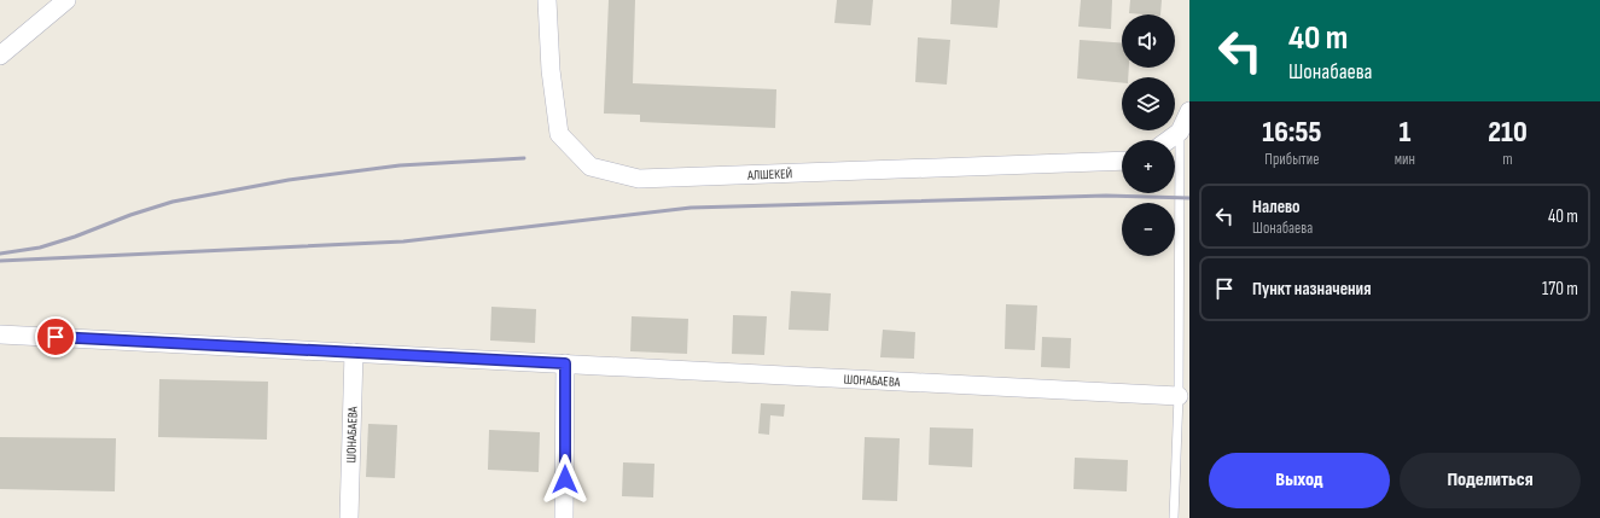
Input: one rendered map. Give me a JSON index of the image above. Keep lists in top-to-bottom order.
{
  "streets": {
    "street": ["АЛШЕКЕЙ", "ШОНАБАЕВА"]
  },
  "page": {
    "turn": ["40 m", "Шонабаева"],
    "map_buttons": ["+", "−"],
    "eta": [
      "16:55",
      "Прибытие",
      "1",
      "мин",
      "210",
      "m"
    ],
    "list": [
      {
        "name": "Налево",
        "note": "Шонабаева",
        "value": "40 m"
      },
      {
        "name": "Пункт назначения",
        "value": "170 m"
      }
    ],
    "buttons": ["Выход", "Поделиться"]
  }
}
